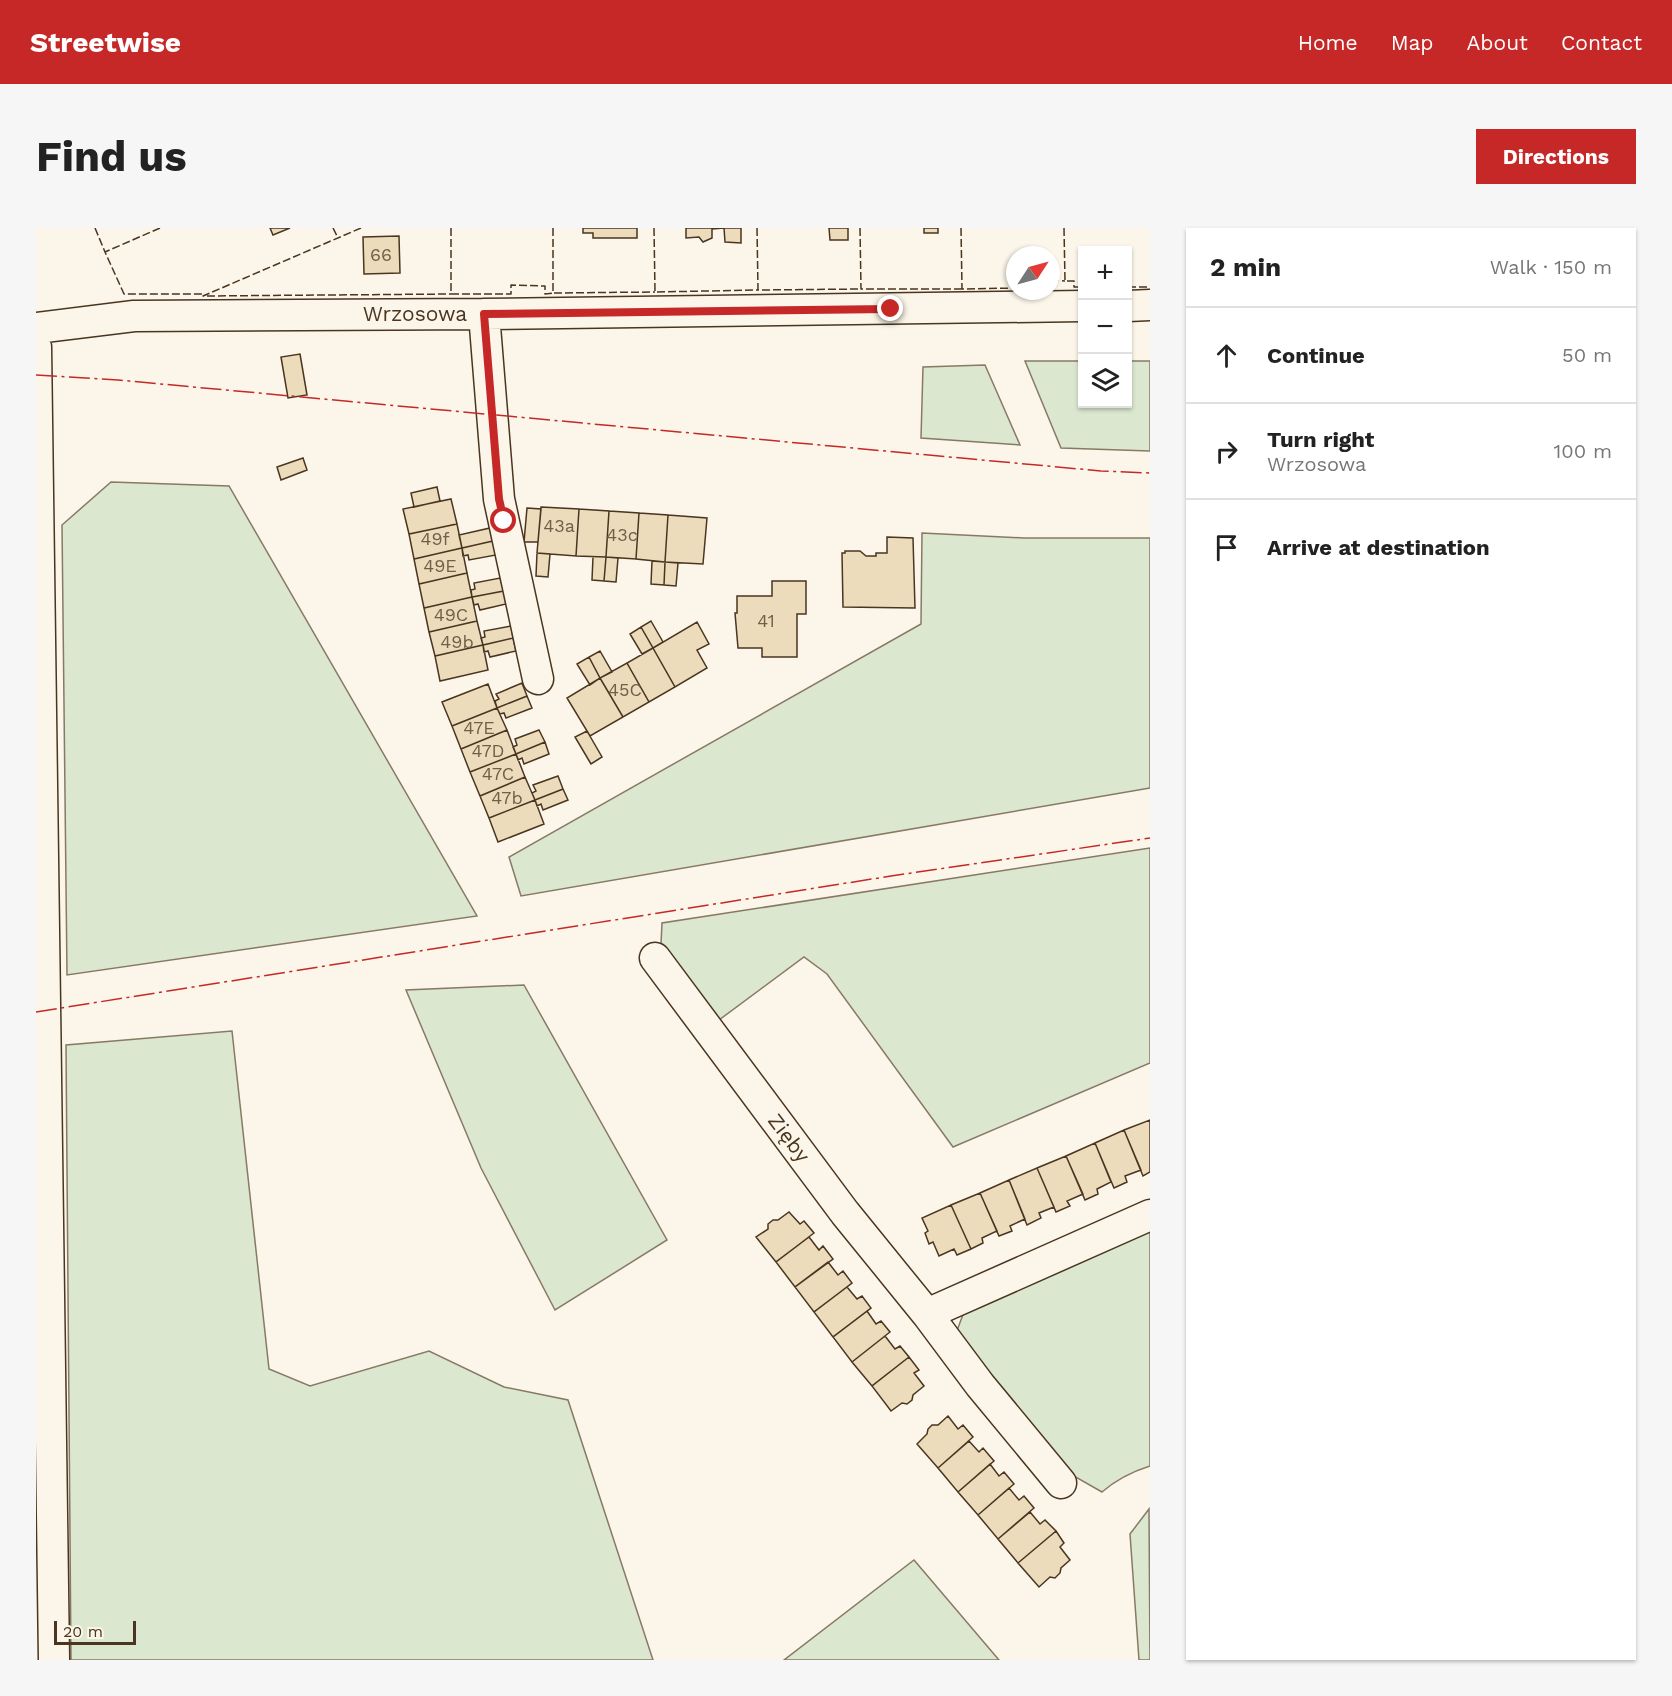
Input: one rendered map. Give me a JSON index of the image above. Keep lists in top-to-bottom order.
{
  "streets": {
    "street": ["Wrzosowa", "Zięby"]
  },
  "house_numbers": [
    "66",
    "43a",
    "43c",
    "49f",
    "49E",
    "49C",
    "41",
    "49b",
    "45C",
    "47E",
    "47D",
    "47C",
    "47b"
  ],
  "scale_bar": "20 m",
  "north": "top right",
  "page": {
    "header": "Streetwise",
    "nav": [
      "Home",
      "Map",
      "About",
      "Contact"
    ],
    "buttons": "Directions",
    "title": "Find us",
    "heading": ["2 min", "Walk · 150 m"],
    "map_buttons": ["+", "−"],
    "list": [
      ["Continue", "50 m"],
      ["Turn right", "Wrzosowa", "100 m"],
      "Arrive at destination"
    ],
    "scale": "20 m"
  }
}
